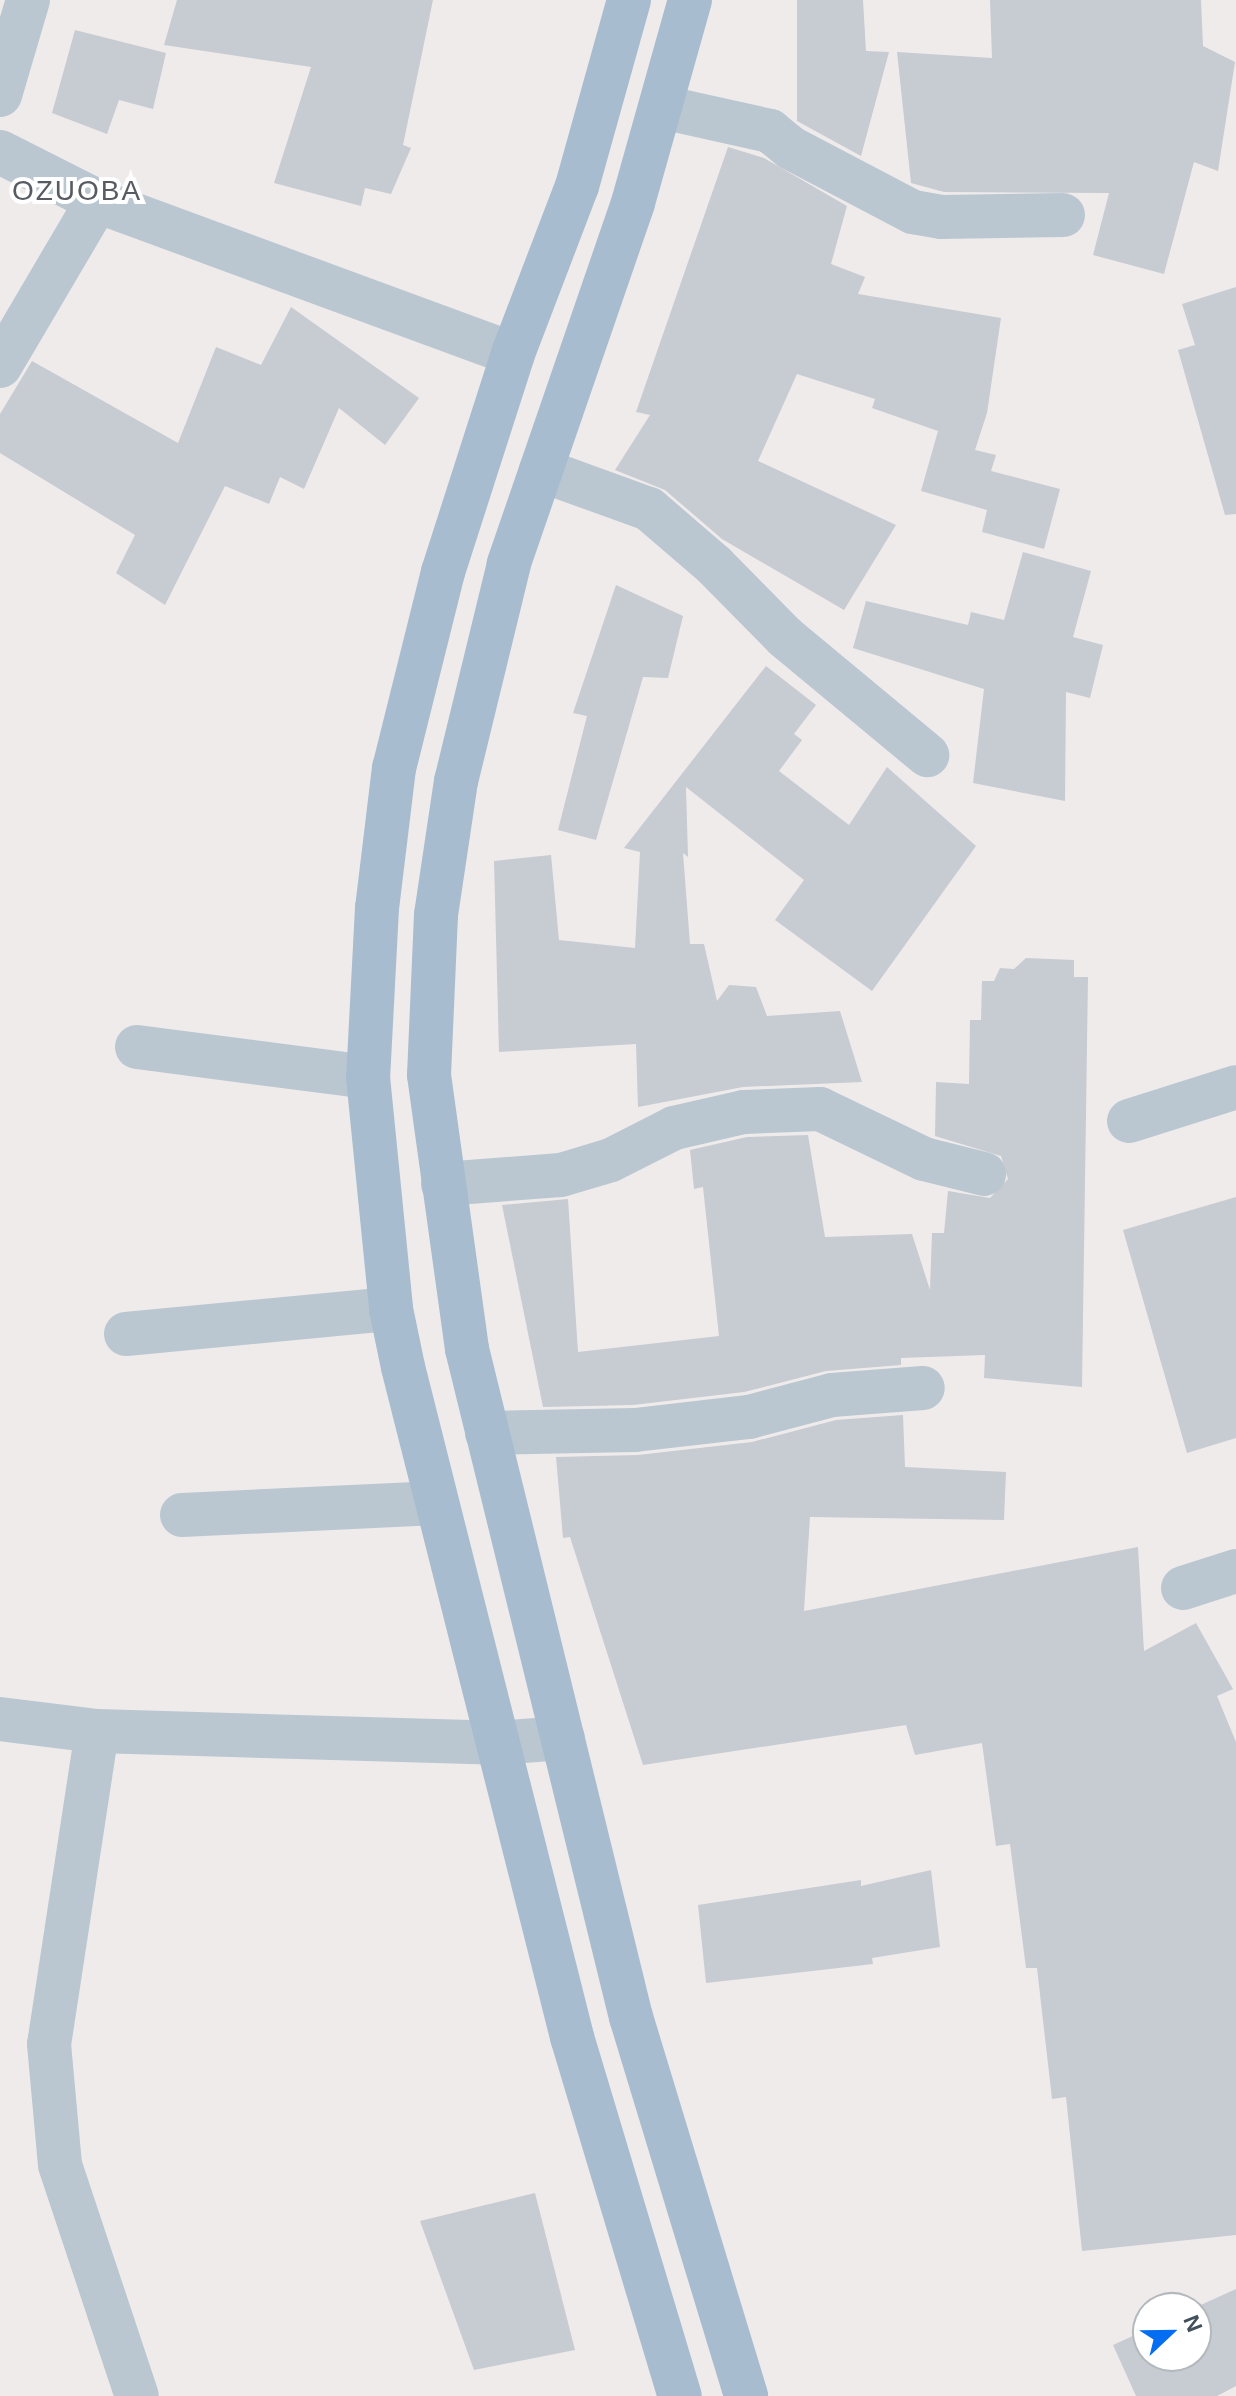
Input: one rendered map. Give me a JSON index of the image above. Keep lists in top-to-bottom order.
{
  "districts": ["OZUOBA"],
  "north": "right"
}
